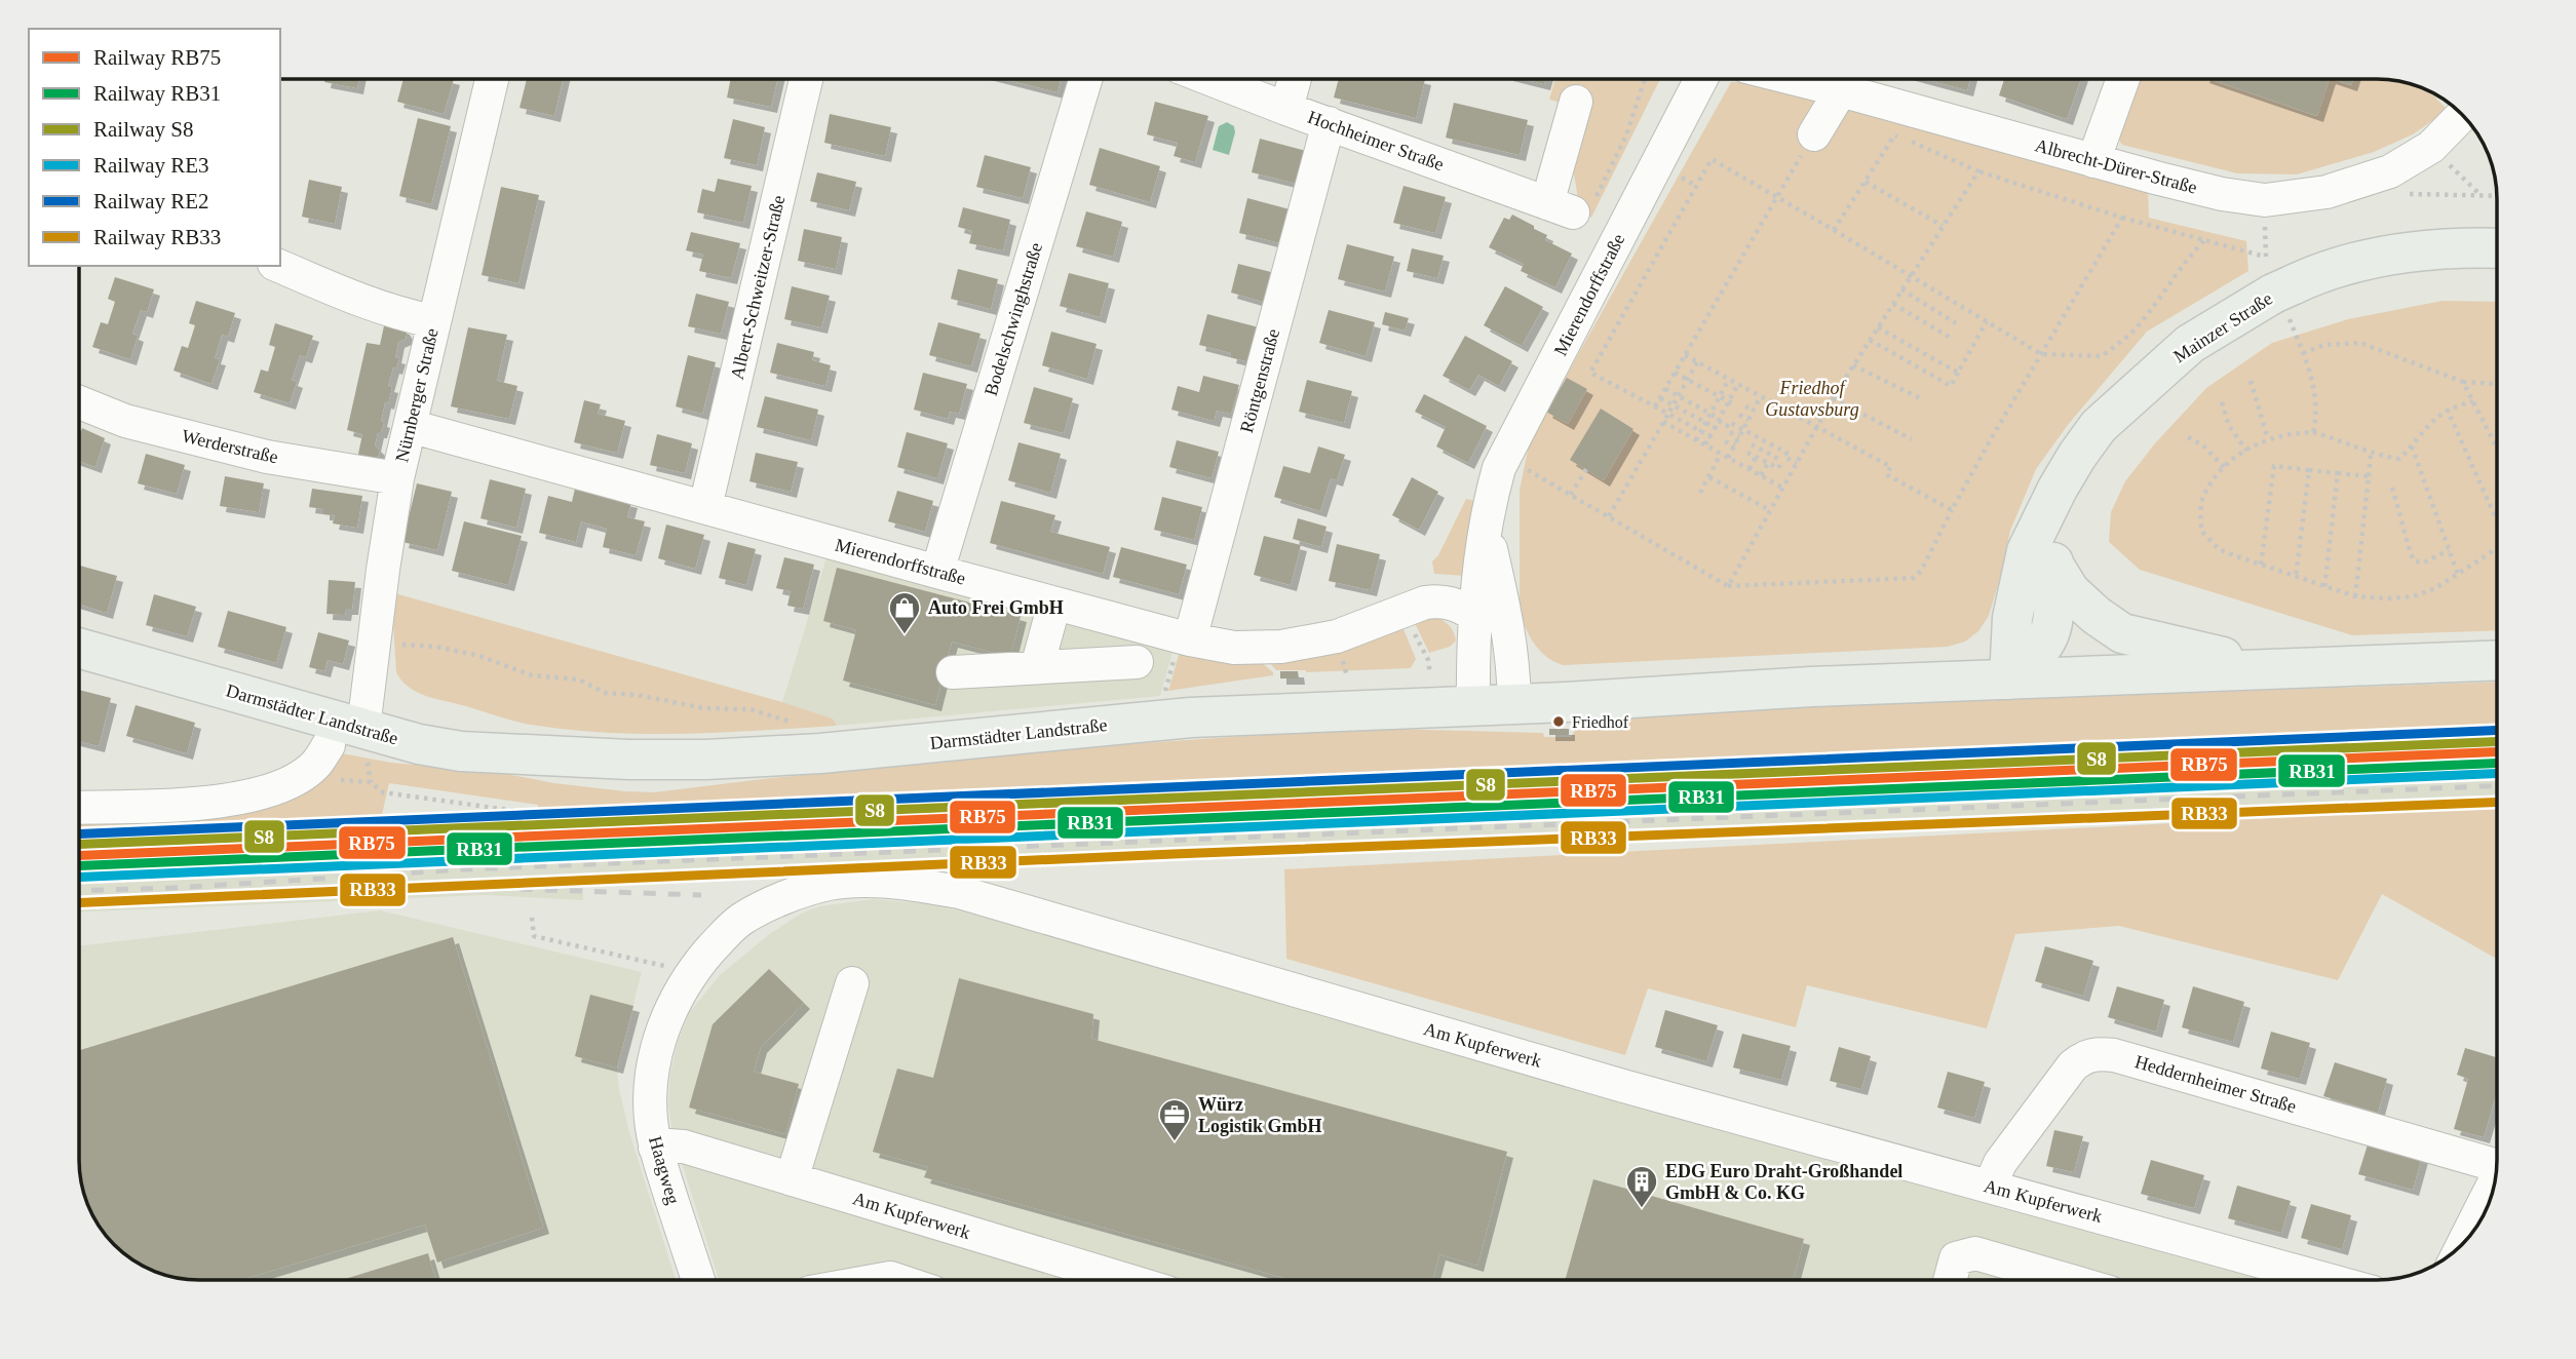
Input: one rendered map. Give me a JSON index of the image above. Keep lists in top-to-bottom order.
{
  "streets": {
    "main road": ["Mainzer Straße", "Darmstädter Landstraße"],
    "street": [
      "Hochheimer Straße",
      "Albrecht-Dürer-Straße",
      "Albert-Schweitzer-Straße",
      "Mierendorffstraße",
      "Bodelschwinghstraße",
      "Röntgenstraße",
      "Nürnberger Straße",
      "Werderstraße",
      "Am Kupferwerk",
      "Heddernheimer Straße",
      "Haagweg"
    ]
  },
  "crossings": [
    ["Hochheimer Straße", "Röntgenstraße"],
    ["Albert-Schweitzer-Straße", "Mierendorffstraße"],
    ["Mierendorffstraße", "Bodelschwinghstraße"],
    ["Mierendorffstraße", "Röntgenstraße"],
    ["Mierendorffstraße", "Nürnberger Straße"],
    ["Mierendorffstraße", "Darmstädter Landstraße"],
    ["Nürnberger Straße", "Werderstraße"],
    ["Nürnberger Straße", "Darmstädter Landstraße"],
    ["Am Kupferwerk", "Heddernheimer Straße"],
    ["Am Kupferwerk", "Haagweg"]
  ],
  "parks": ["Friedhof Gustavsburg"],
  "places": {
    "shop": ["Auto Frei GmbH"],
    "other": ["Friedhof"],
    "office": ["Würz Logistik GmbH"],
    "building": ["EDG Euro Draht-Großhandel GmbH & Co. KG"]
  },
  "lines": [
    "rail line RE2",
    "rail line S8",
    "rail line RB75",
    "rail line RB31",
    "rail line RE3",
    "rail line RB33"
  ],
  "legend": [
    "Railway RB75",
    "Railway RB31",
    "Railway S8",
    "Railway RE3",
    "Railway RE2",
    "Railway RB33"
  ]
}
